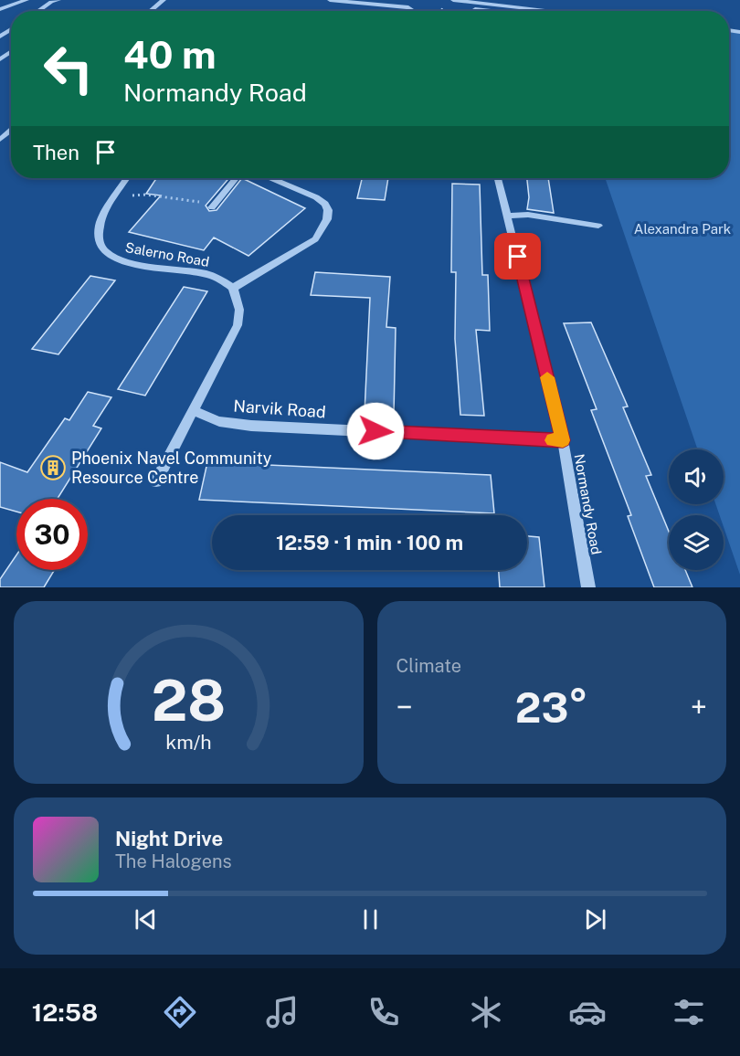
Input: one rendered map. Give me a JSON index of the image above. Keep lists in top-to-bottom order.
{
  "streets": {
    "street": ["Salerno Road", "Narvik Road", "Normandy Road"]
  },
  "crossings": [
    ["Narvik Road", "Normandy Road"]
  ],
  "parks": ["Alexandra Park"],
  "places": {
    "building": ["Phoenix Navel Community Resource Centre"]
  },
  "page": {
    "turn": ["40 m", "Normandy Road"],
    "then": "Then",
    "limit": "30",
    "trip": "12:59 · 1 min · 100 m",
    "tile": "Climate",
    "heat": ["−", "23°", "+"],
    "song": ["Night Drive", "The Halogens"],
    "tabs": "12:58",
    "gauge": ["28", "km/h"]
  }
}
